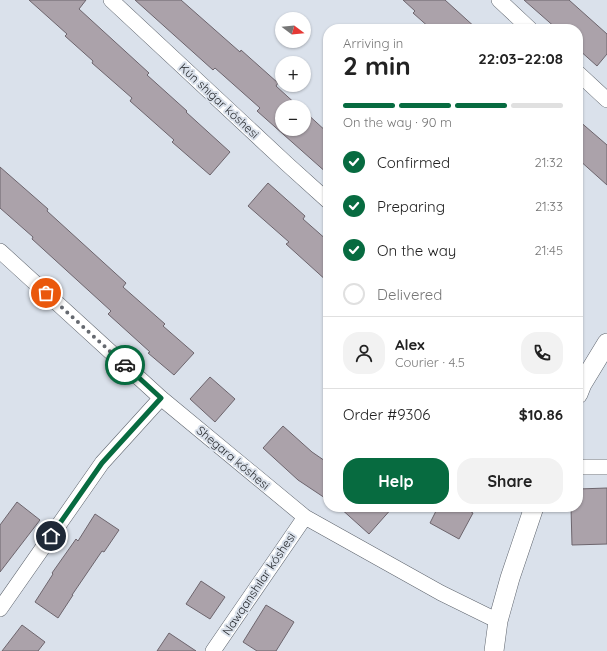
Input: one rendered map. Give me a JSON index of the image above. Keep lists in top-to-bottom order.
{
  "streets": {
    "street": ["Kún shıǵar kóshesi", "Shegara kóshesi", "Nawqanshılar kóshesi"]
  },
  "crossings": [
    ["Shegara kóshesi", "Nawqanshılar kóshesi"]
  ],
  "north": "right",
  "page": {
    "map_buttons": ["+", "−"],
    "heading": ["2 min", "Arriving in", "22:03–22:08"],
    "panel": [
      "Alex",
      "Courier · 4.5",
      "Order #9306",
      "$10.86"
    ],
    "bar": "On the way · 90 m",
    "list": [
      ["Confirmed", "21:32"],
      ["Preparing", "21:33"],
      ["On the way", "21:45"],
      "Delivered"
    ],
    "buttons": ["Help", "Share"]
  }
}
